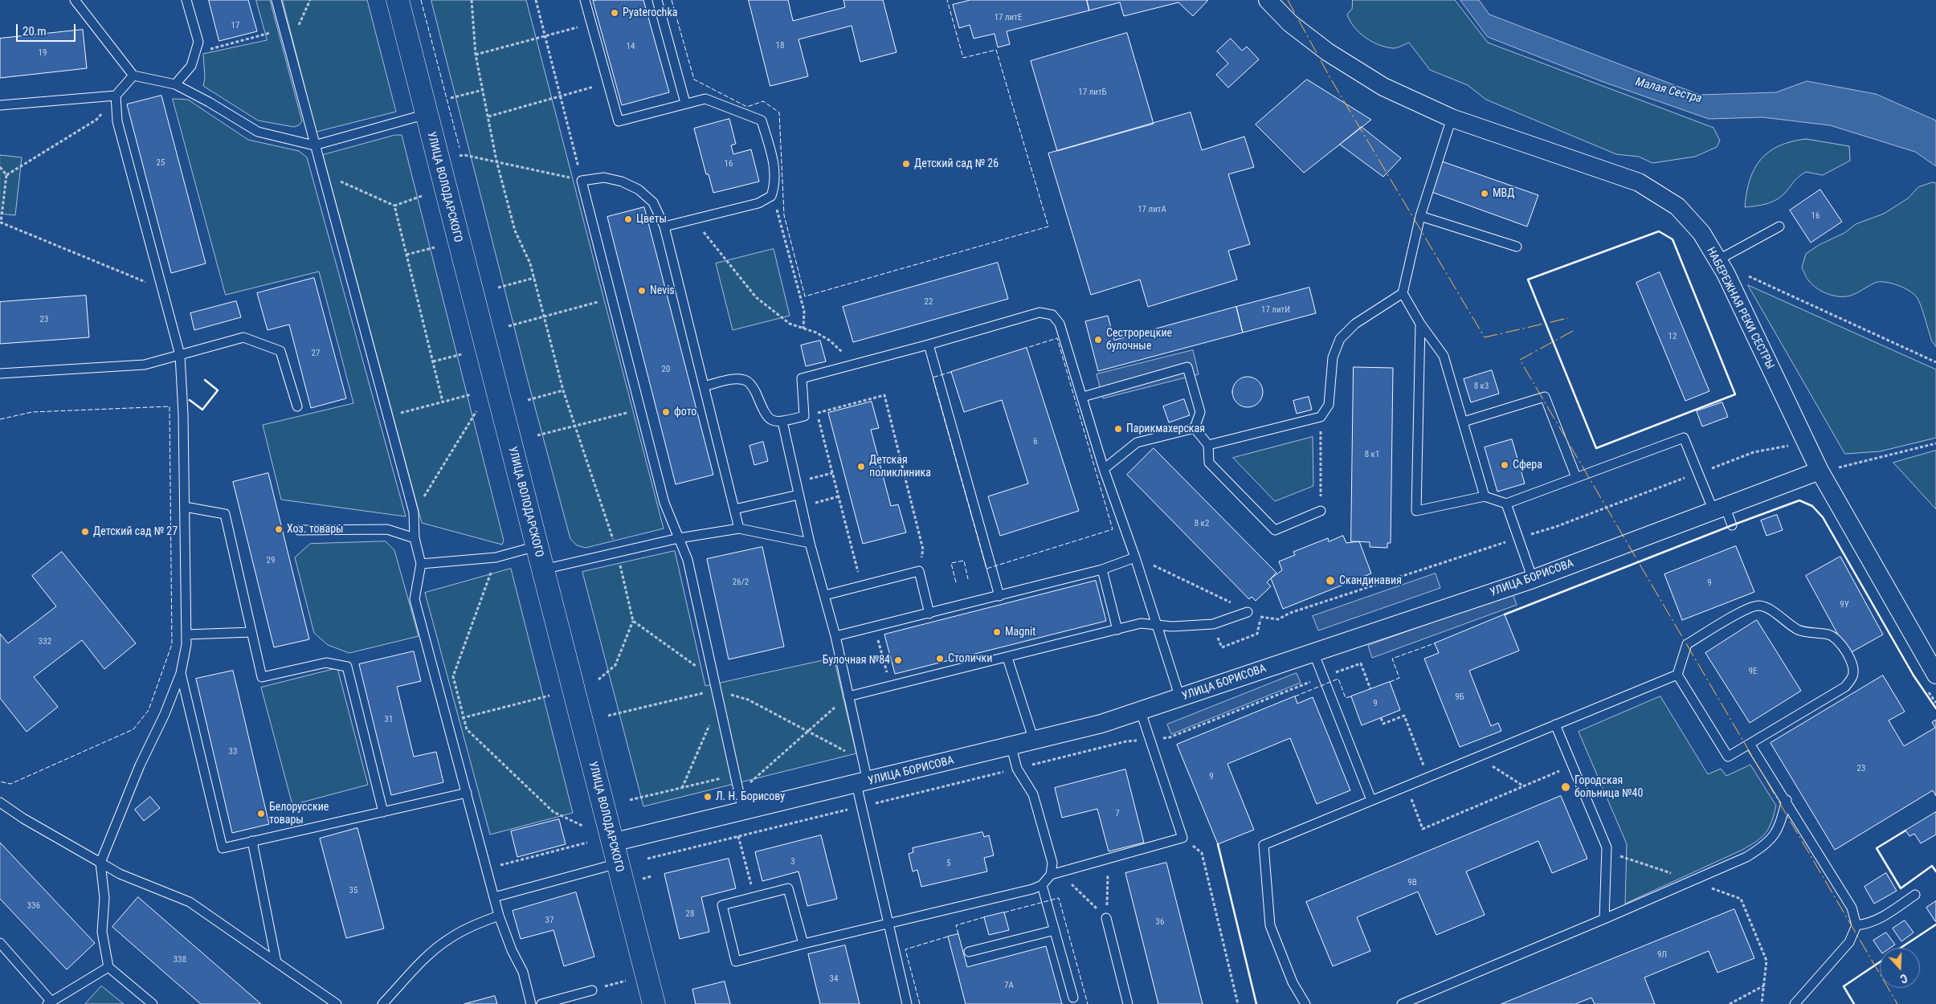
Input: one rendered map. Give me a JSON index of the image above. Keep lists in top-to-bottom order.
{
  "streets": {
    "main road": ["УЛИЦА ВОЛОДАРСКОГО"],
    "street": ["НАБЕРЕЖНАЯ РЕКИ СЕСТРЫ", "УЛИЦА БОРИСОВА"]
  },
  "crossings": [
    ["УЛИЦА ВОЛОДАРСКОГО", "УЛИЦА БОРИСОВА"],
    ["НАБЕРЕЖНАЯ РЕКИ СЕСТРЫ", "УЛИЦА БОРИСОВА"]
  ],
  "water": ["Малая Сестра"],
  "places": [
    "Pyaterochka",
    "Детский сад № 26",
    "МВД",
    "Цветы",
    "Nevis",
    "Сестрорецкие булочные",
    "фото",
    "Парикмахерская",
    "Сфера",
    "Детская поликлиника",
    "Хоз. товары",
    "Детский сад № 27",
    "Скандинавия",
    "Magnit",
    "Столички",
    "Булочная №84",
    "Городская больница №40",
    "Л. Н. Борисову",
    "Белорусские товары"
  ],
  "house_numbers": [
    "17 литЕ",
    "17",
    "18",
    "14",
    "19",
    "17 литБ",
    "25",
    "16",
    "17 литА",
    "16",
    "22",
    "17 литИ",
    "23",
    "12",
    "27",
    "20",
    "8 к3",
    "6",
    "8 к1",
    "8 к2",
    "29",
    "26/2",
    "9",
    "9У",
    "332",
    "9Е",
    "9Б",
    "9",
    "31",
    "33",
    "23",
    "9",
    "7",
    "3",
    "5",
    "9В",
    "35",
    "336",
    "28",
    "37",
    "36",
    "9Л",
    "338",
    "34",
    "7А"
  ],
  "scale_bar": "20 m",
  "north": "bottom"
}
